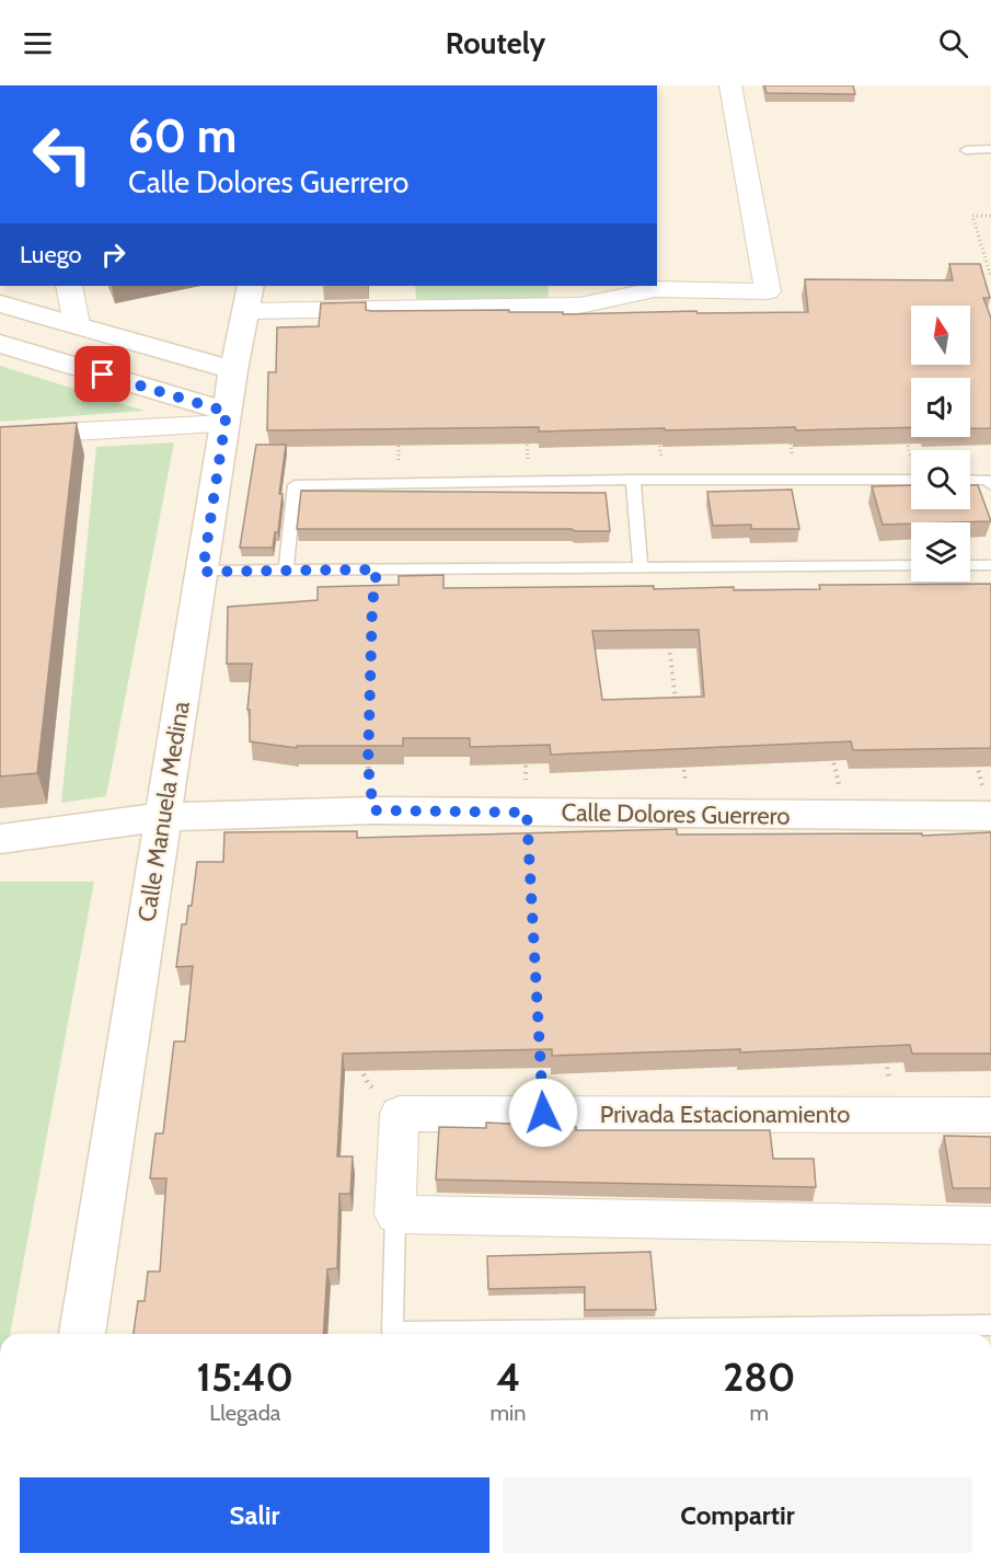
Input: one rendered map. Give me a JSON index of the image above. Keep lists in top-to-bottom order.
{
  "streets": {
    "street": ["Calle Manuela Medina", "Calle Dolores Guerrero", "Privada Estacionamiento"]
  },
  "crossings": [
    ["Calle Manuela Medina", "Calle Dolores Guerrero"]
  ],
  "north": "top",
  "page": {
    "header": "Routely",
    "turn": ["60 m", "Calle Dolores Guerrero"],
    "then": "Luego",
    "eta": [
      "15:40",
      "Llegada",
      "4",
      "min",
      "280",
      "m"
    ],
    "buttons": ["Salir", "Compartir"]
  }
}
